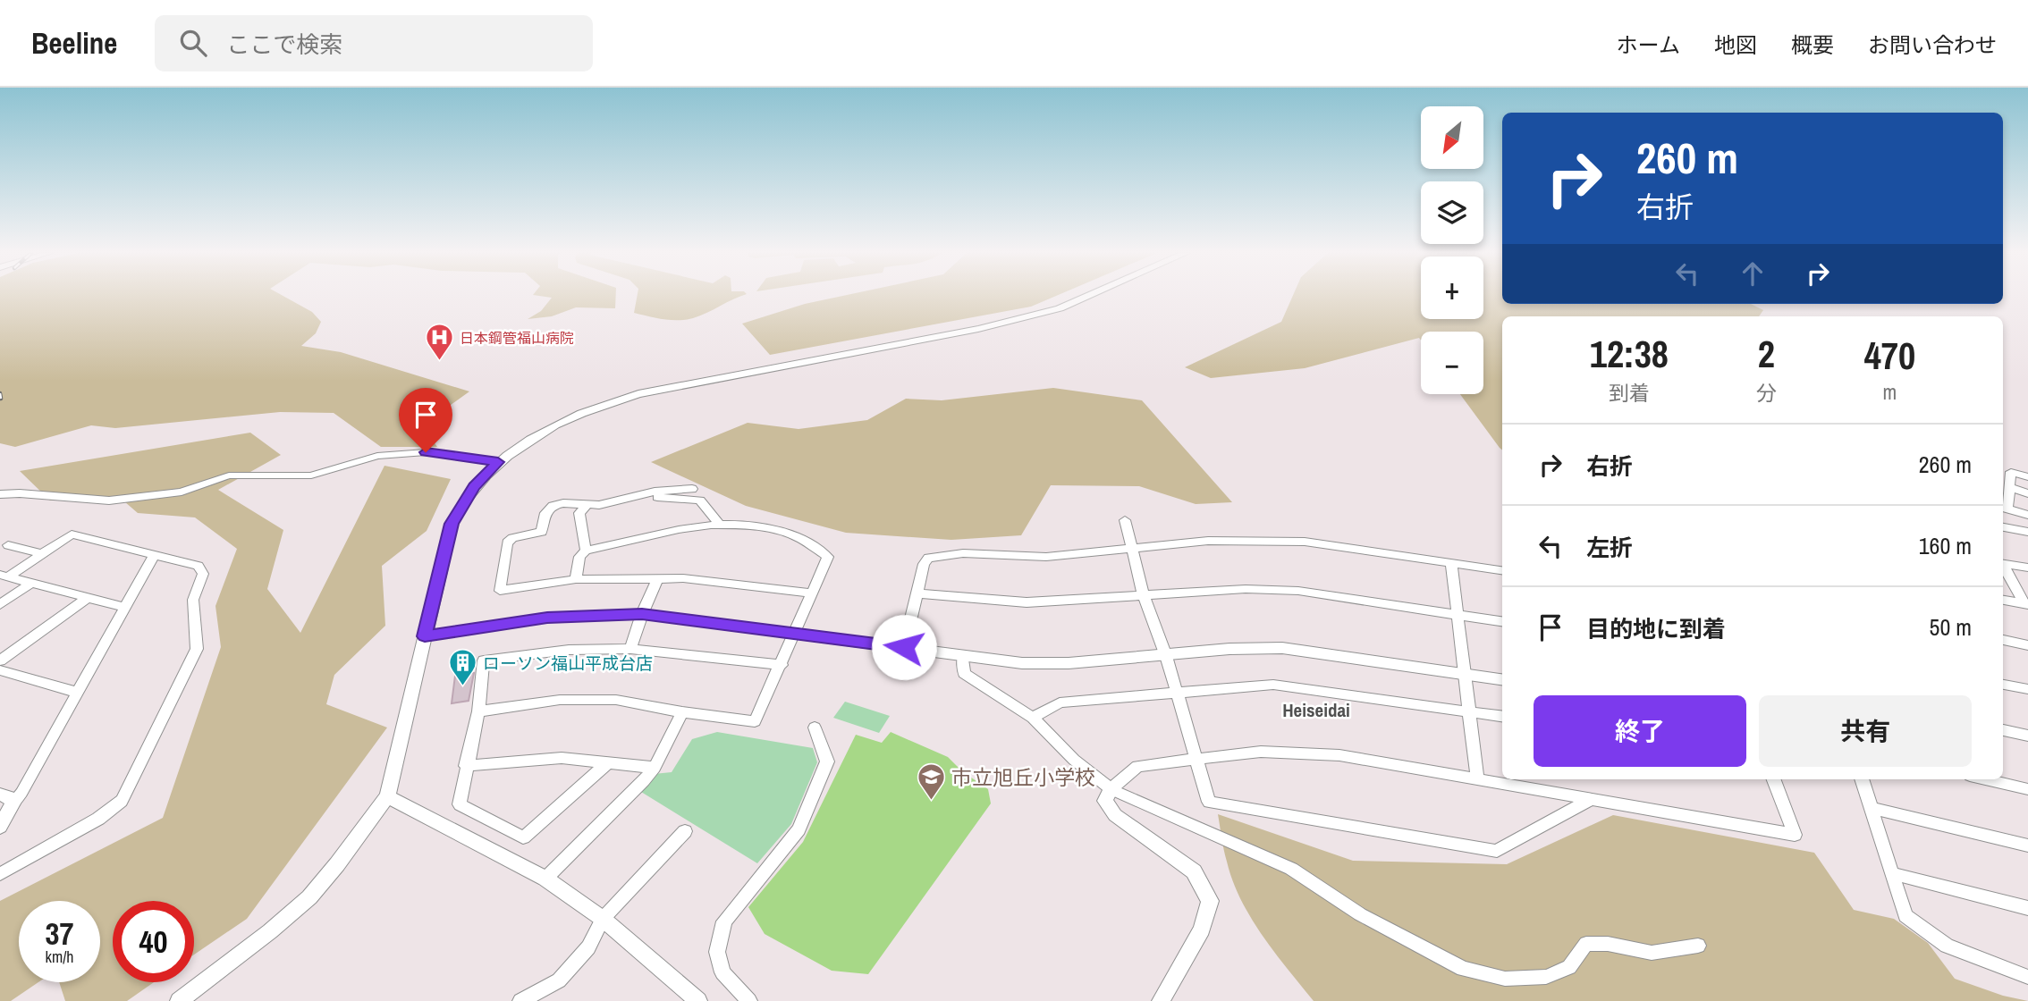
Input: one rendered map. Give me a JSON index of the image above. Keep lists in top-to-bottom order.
{
  "districts": ["Heiseidai"],
  "places": {
    "hospital": ["日本鋼管福山病院"],
    "building": ["ローソン福山平成台店"],
    "school or university": ["市立旭丘小学校"]
  },
  "north": "bottom left",
  "page": {
    "header": "Beeline",
    "search": "ここで検索",
    "nav": [
      "ホーム",
      "地図",
      "概要",
      "お問い合わせ"
    ],
    "map_buttons": ["+", "−"],
    "turn": ["260 m", "右折"],
    "eta": [
      "12:38",
      "到着",
      "2",
      "分",
      "470",
      "m"
    ],
    "list": [
      {
        "name": "右折",
        "value": "260 m"
      },
      {
        "name": "左折",
        "value": "160 m"
      },
      {
        "name": "目的地に到着",
        "value": "50 m"
      }
    ],
    "buttons": ["終了", "共有"],
    "speed": "37 km/h",
    "limit": "40"
  }
}
